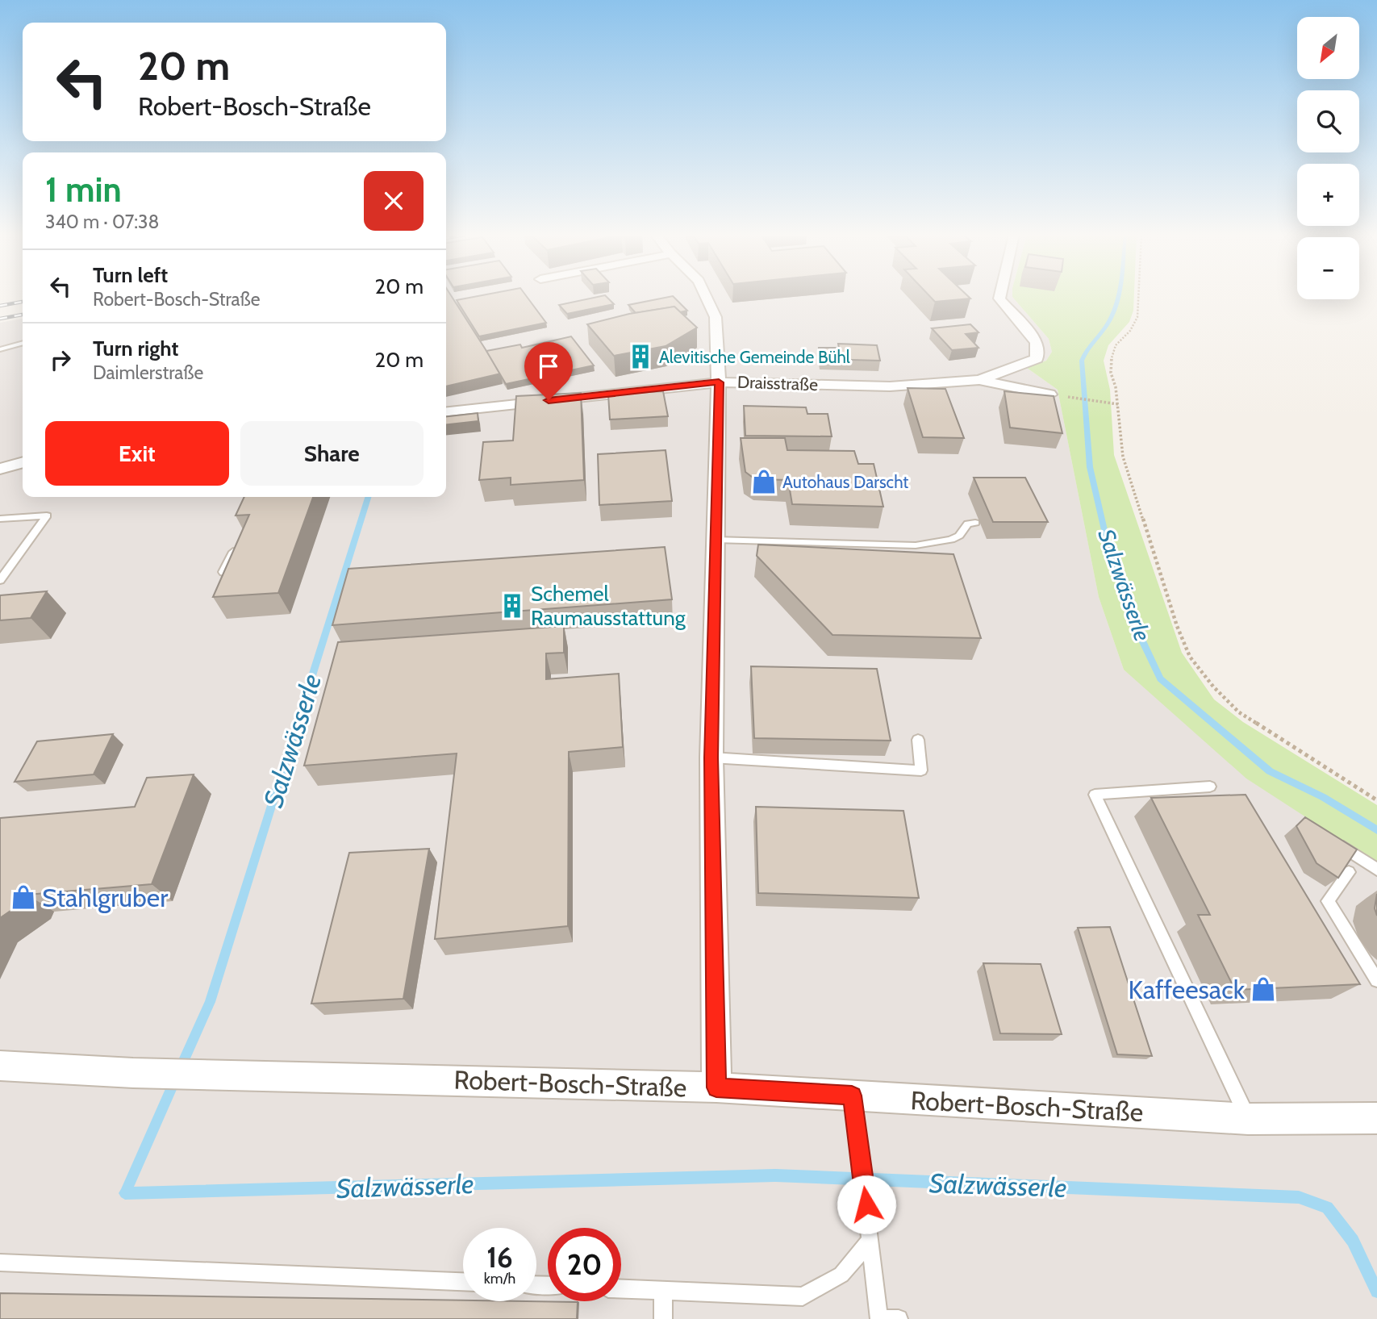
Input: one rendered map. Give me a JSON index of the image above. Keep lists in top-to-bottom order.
{
  "streets": {
    "street": ["Draisstraße", "Robert-Bosch-Straße"]
  },
  "water": ["Salzwässerle"],
  "places": {
    "building": ["Alevitische Gemeinde Bühl", "Schemel Raumausstattung"],
    "shop": ["Autohaus Darscht", "Stahlgruber", "Kaffeesack"]
  },
  "north": "bottom left",
  "page": {
    "map_buttons": ["+", "−"],
    "turn": ["20 m", "Robert-Bosch-Straße"],
    "heading": ["1 min", "340 m · 07:38"],
    "list": [
      {
        "name": "Turn left",
        "note": "Robert-Bosch-Straße",
        "value": "20 m"
      },
      {
        "name": "Turn right",
        "note": "Daimlerstraße",
        "value": "20 m"
      }
    ],
    "buttons": ["Exit", "Share"],
    "speed": "16 km/h",
    "limit": "20"
  }
}
